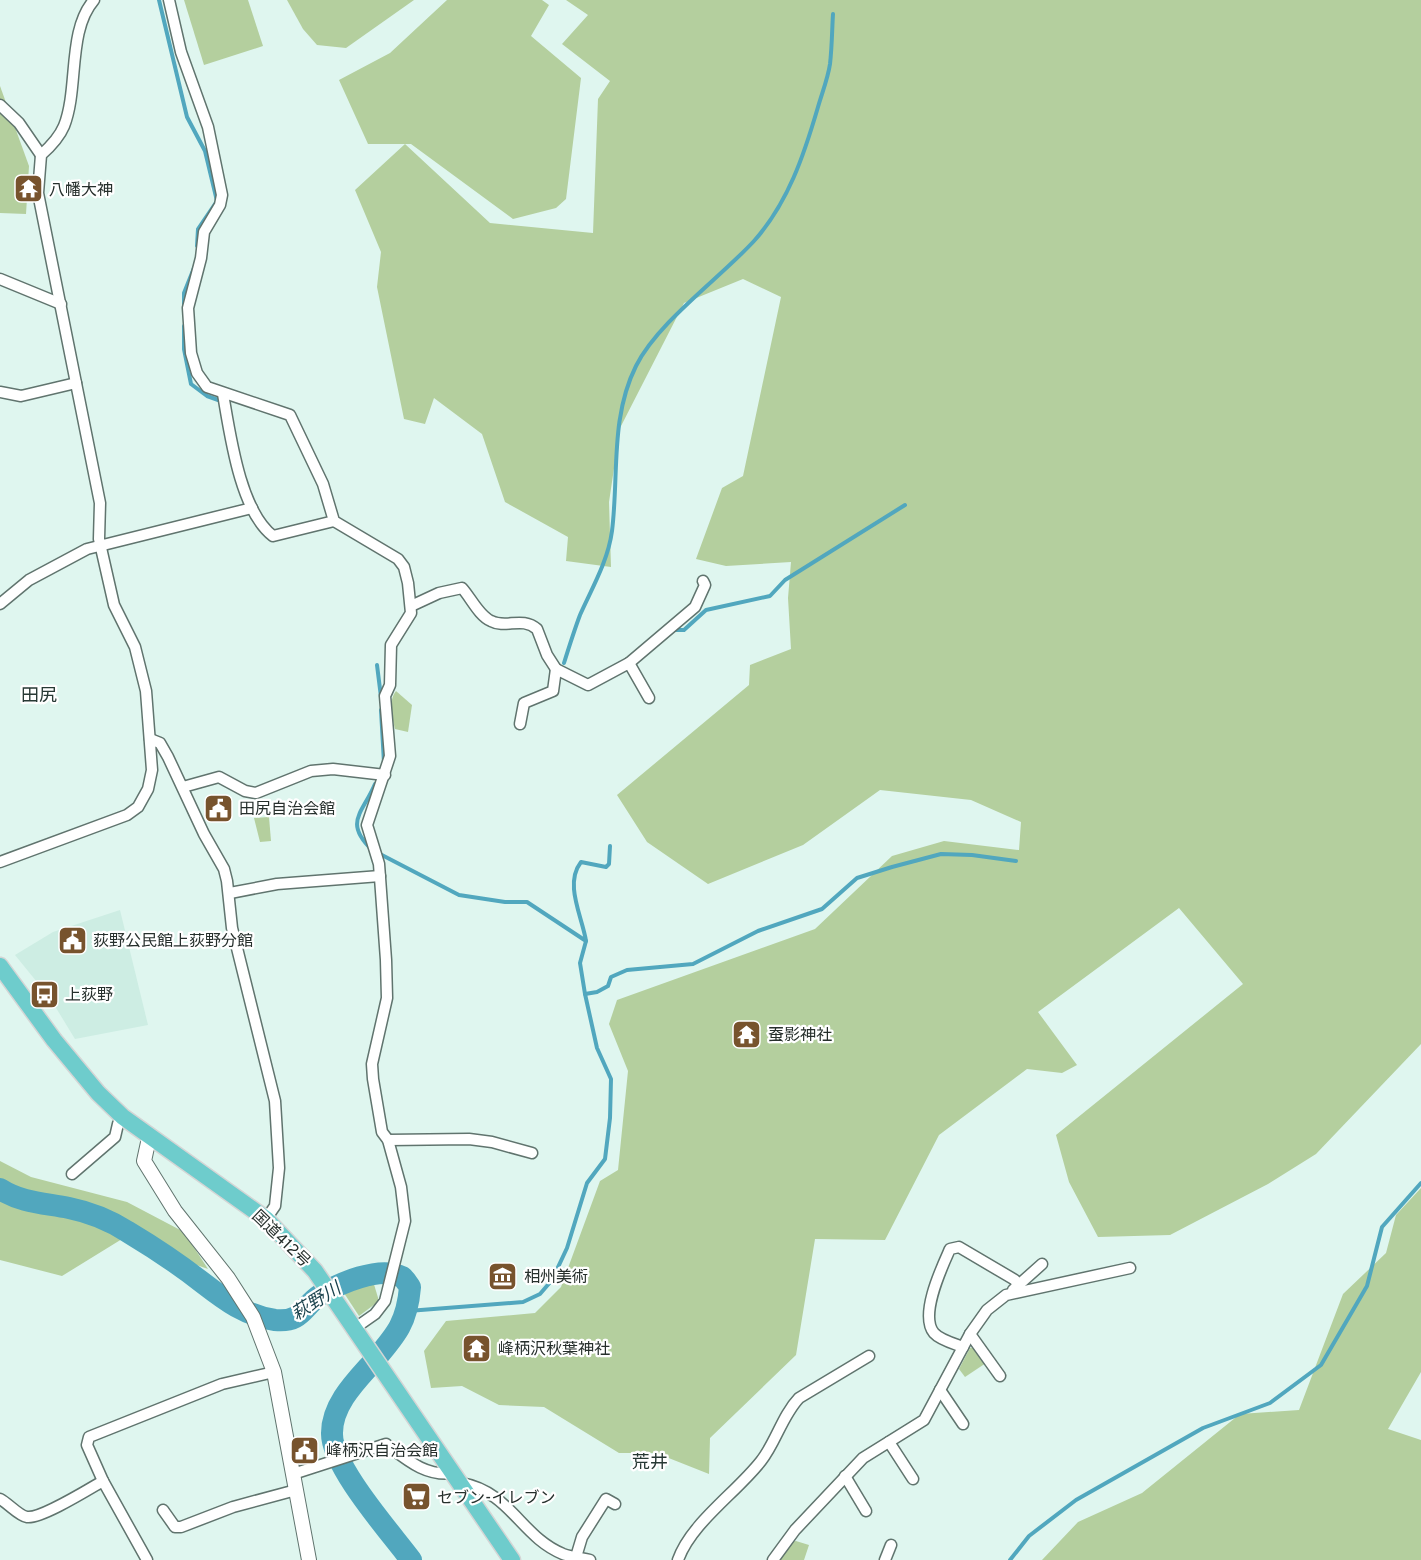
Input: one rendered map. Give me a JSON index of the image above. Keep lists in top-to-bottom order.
{
  "streets": {
    "highway": ["国道412号"]
  },
  "districts": ["田尻", "荒井"],
  "water": ["萩野川"],
  "places": {
    "temple": ["八幡大神", "蚕影神社", "峰柄沢秋葉神社"],
    "public building": ["田尻自治会館", "荻野公民館上荻野分館", "峰柄沢自治会館"],
    "bus stop": ["上荻野"],
    "museum": ["相州美術"],
    "supermarket": ["セブン-イレブン"]
  }
}
